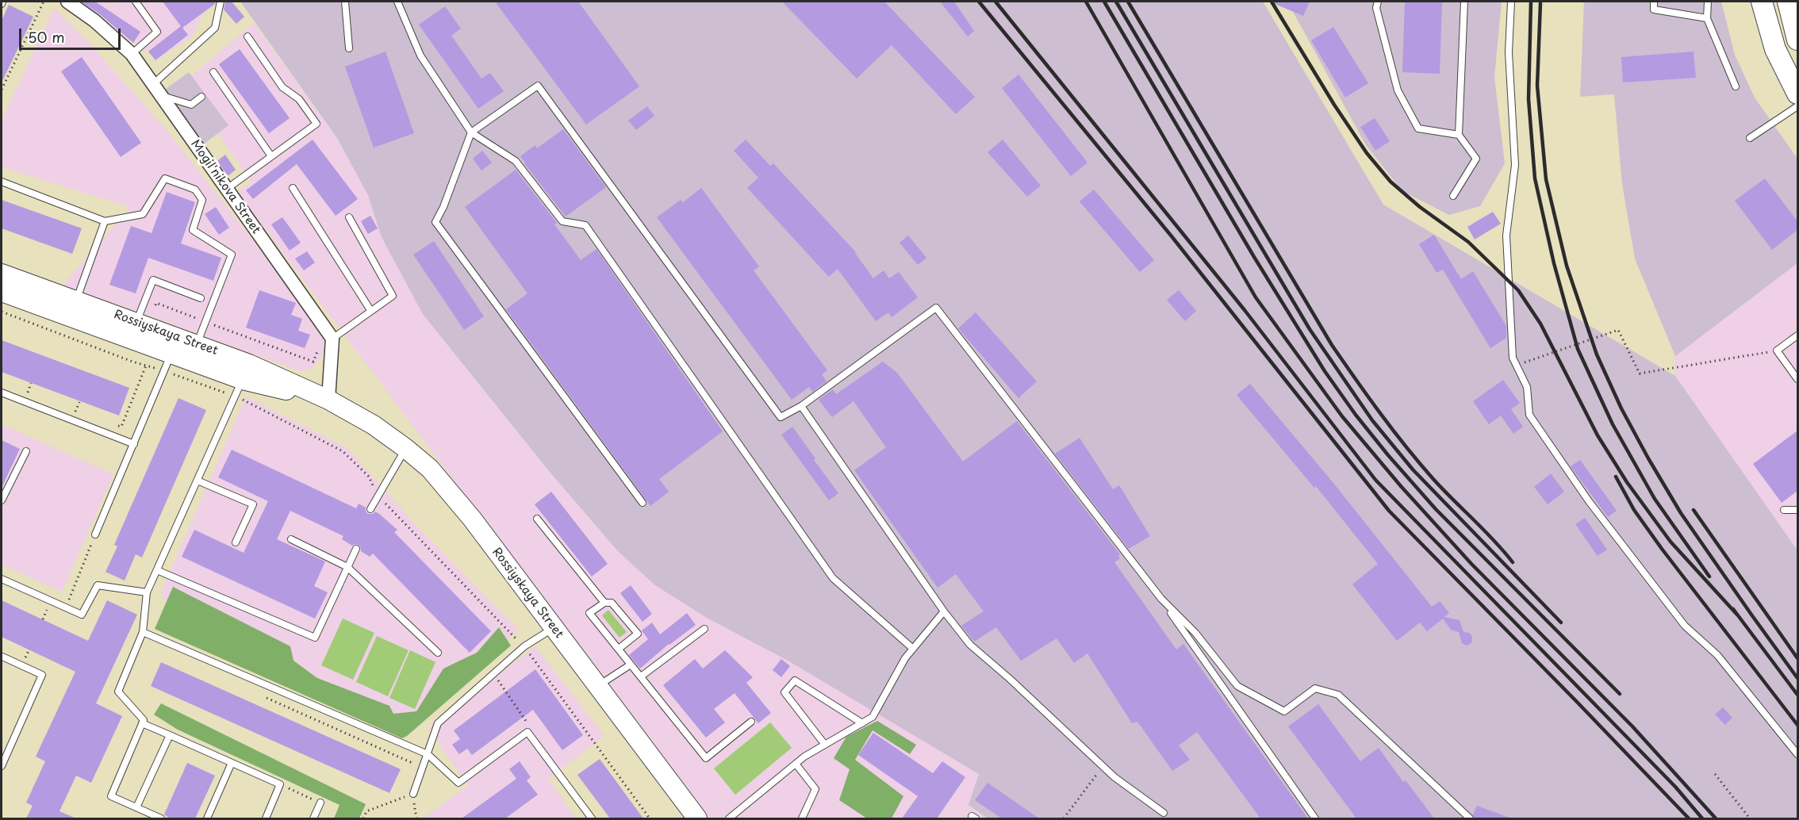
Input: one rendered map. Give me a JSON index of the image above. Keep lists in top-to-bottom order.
{
  "streets": {
    "main road": ["Rossiyskaya Street"],
    "street": ["Mogil'nikova Street"]
  },
  "scale_bar": "50 m"
}
